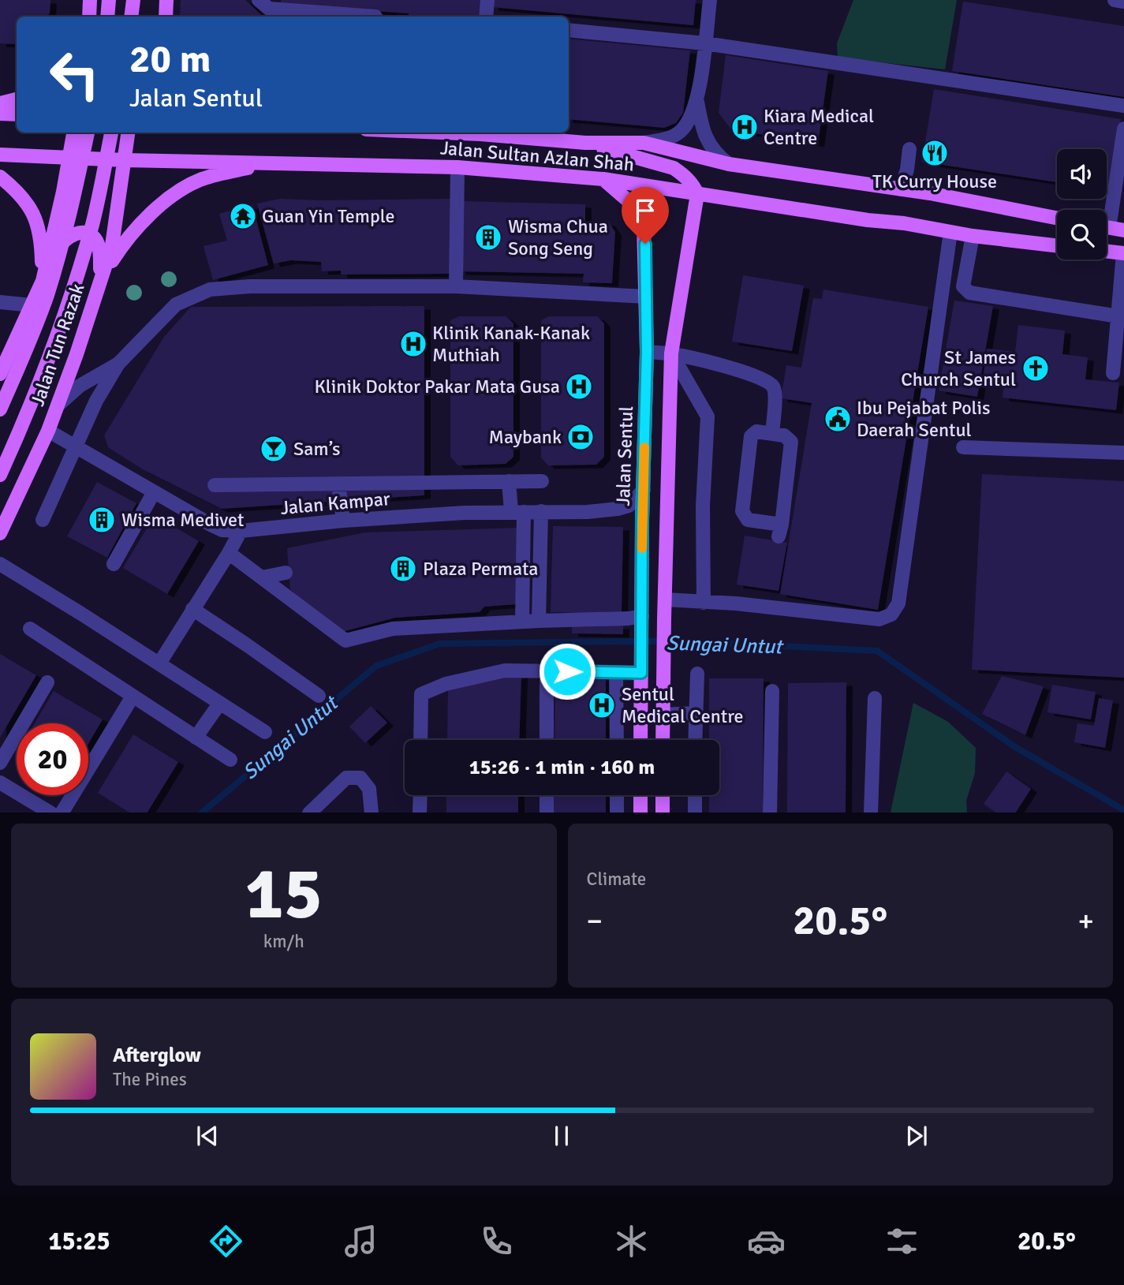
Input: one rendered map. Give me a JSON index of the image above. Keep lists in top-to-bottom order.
{
  "streets": {
    "main road": ["Jalan Sultan Azlan Shah", "Jalan Tun Razak", "Jalan Sentul"],
    "street": ["Jalan Kampar"]
  },
  "crossings": [
    ["Jalan Sultan Azlan Shah", "Jalan Tun Razak"],
    ["Jalan Sultan Azlan Shah", "Jalan Sentul"],
    ["Jalan Tun Razak", "Jalan Kampar"],
    ["Jalan Sentul", "Jalan Kampar"]
  ],
  "water": ["Sungai Untut"],
  "places": {
    "hospital": [
      "Kiara Medical Centre",
      "Klinik Kanak-Kanak Muthiah",
      "Klinik Doktor Pakar Mata Gusa",
      "Sentul Medical Centre"
    ],
    "restaurant": ["TK Curry House"],
    "temple": ["Guan Yin Temple"],
    "building": ["Wisma Chua Song Seng", "Wisma Medivet", "Plaza Permata"],
    "church": ["St James Church Sentul"],
    "public building": ["Ibu Pejabat Polis Daerah Sentul"],
    "bank": ["Maybank"],
    "bar": ["Sam’s"]
  },
  "page": {
    "turn": ["20 m", "Jalan Sentul"],
    "limit": "20",
    "trip": "15:26 · 1 min · 160 m",
    "tile": [
      ["15", "km/h"],
      "Climate"
    ],
    "heat": ["−", "20.5°", "+"],
    "song": ["Afterglow", "The Pines"],
    "tabs": ["15:25", "20.5°"]
  }
}
